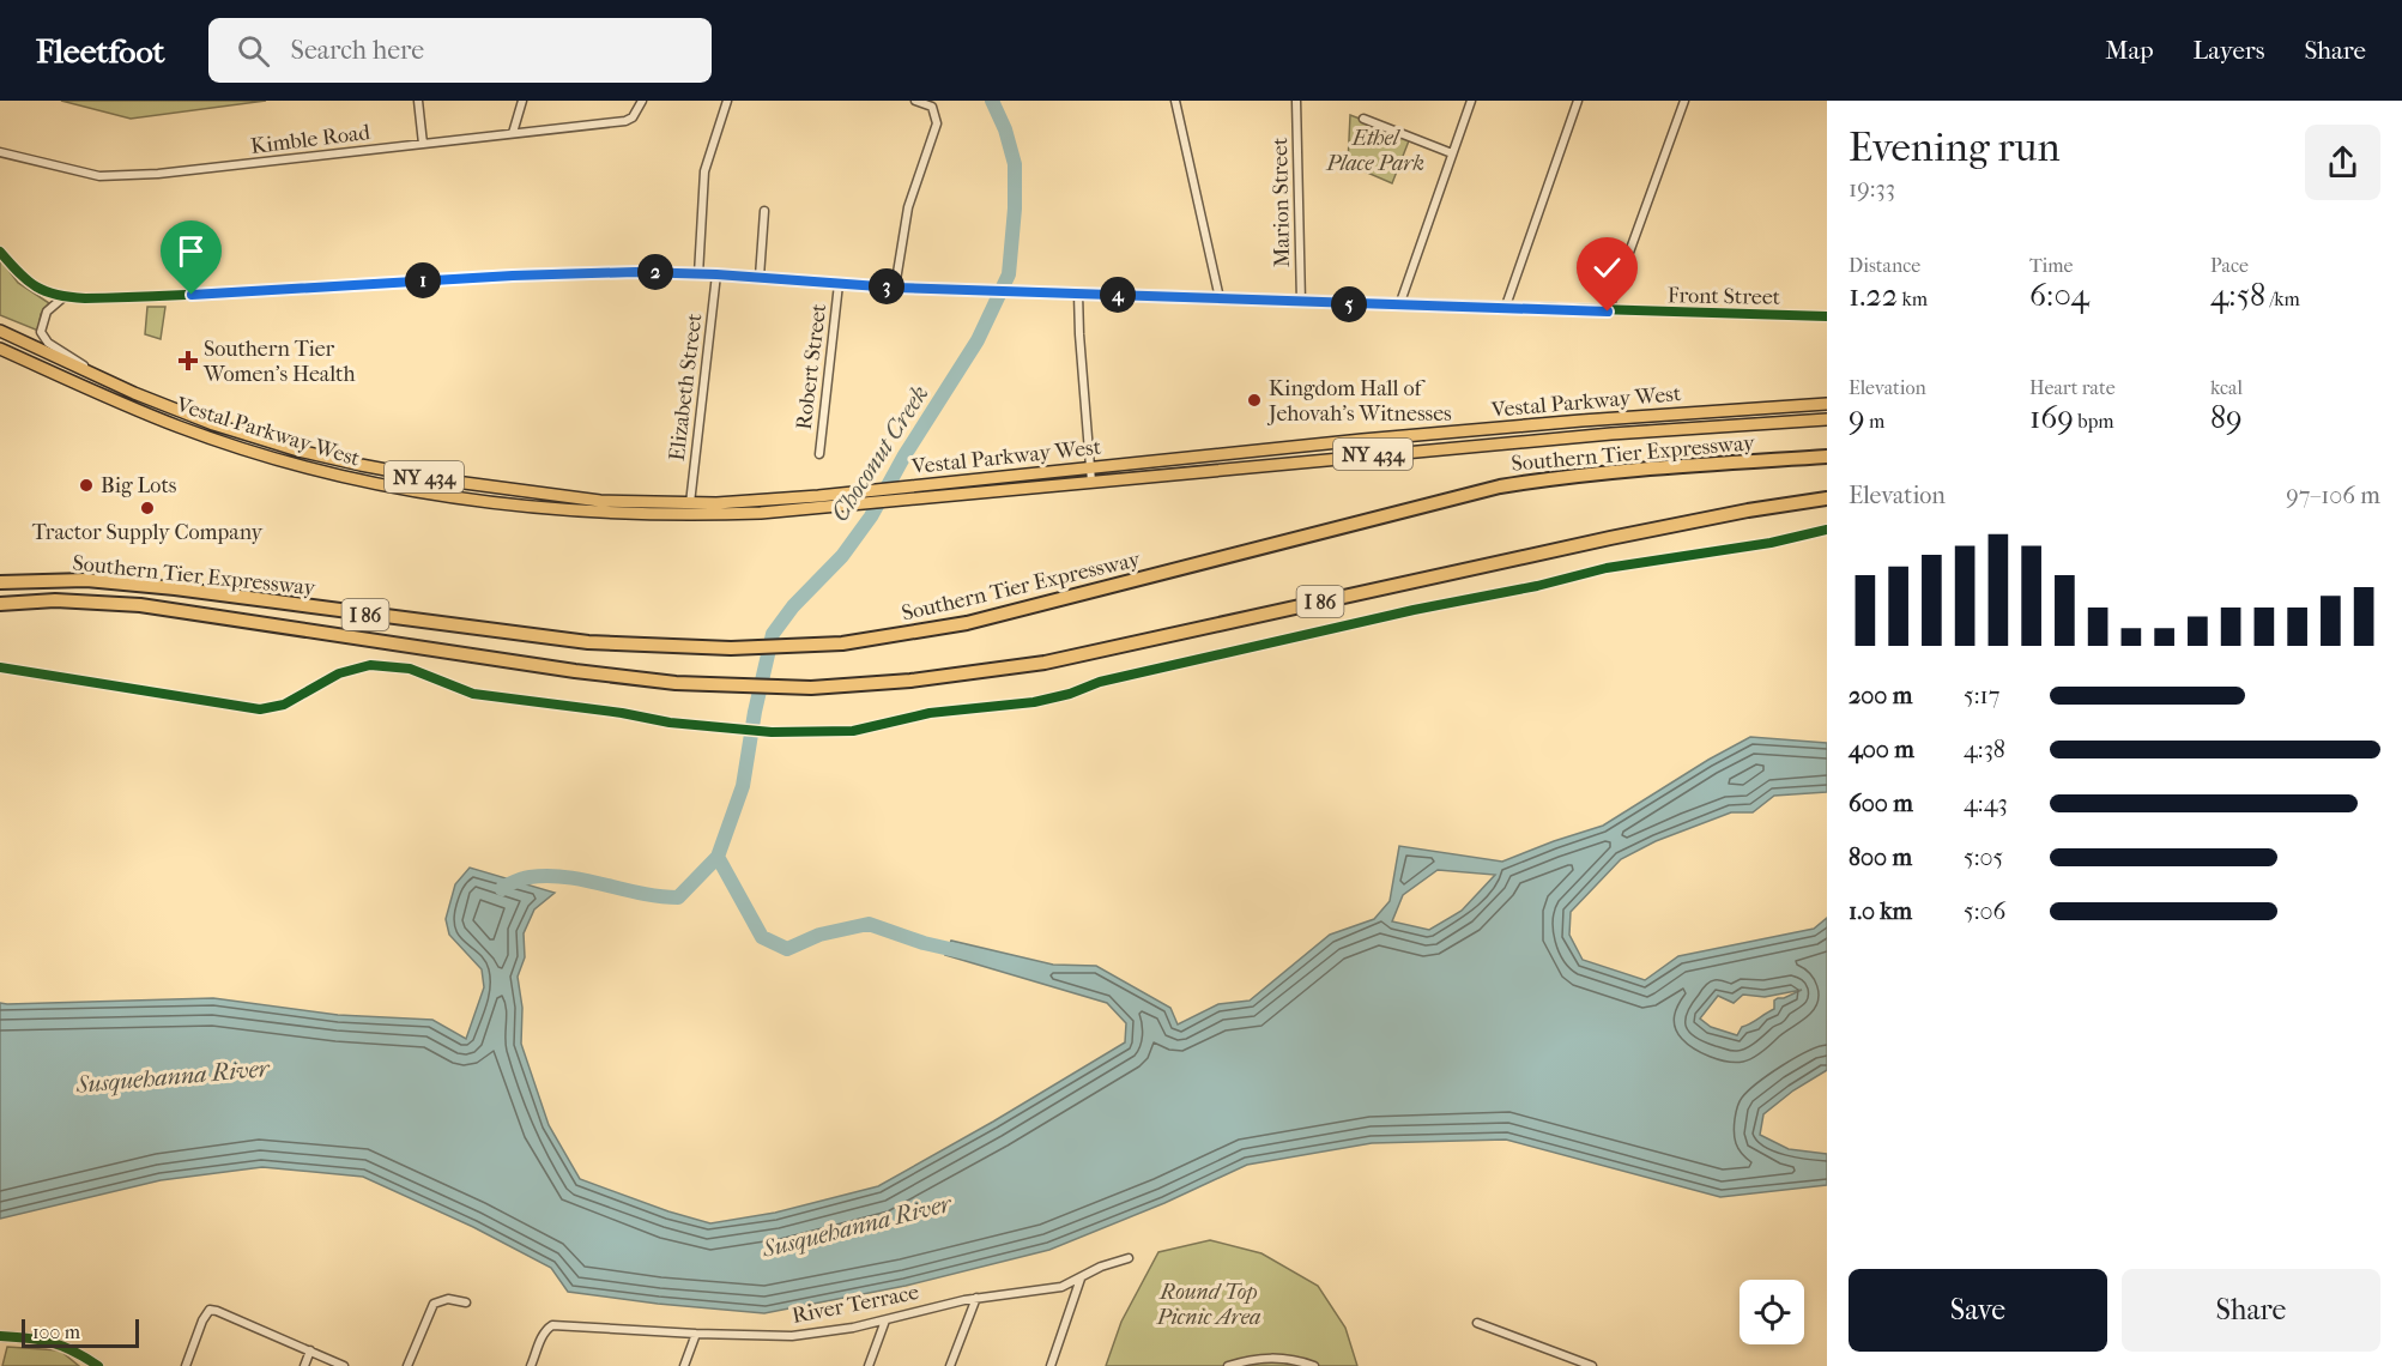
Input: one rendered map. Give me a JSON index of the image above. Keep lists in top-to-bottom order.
{
  "streets": {
    "highway": ["Southern Tier Expressway", "I 86"],
    "main road": ["Vestal Parkway West", "NY 434"],
    "street": [
      "Kimble Road",
      "Marion Street",
      "Front Street",
      "Robert Street",
      "Elizabeth Street",
      "River Terrace"
    ]
  },
  "crossings": [
    ["Marion Street", "Front Street"],
    ["Front Street", "Robert Street"],
    ["Front Street", "Elizabeth Street"],
    ["Elizabeth Street", "Vestal Parkway West"]
  ],
  "water": ["Choconut Creek", "Susquehanna River"],
  "parks": ["Ethel Place Park", "Round Top Picnic Area"],
  "places": {
    "health": ["Southern Tier Women's Health"],
    "other": ["Kingdom Hall of Jehovah’s Witnesses", "Big Lots", "Tractor Supply Company"]
  },
  "scale_bar": "100 m",
  "page": {
    "header": "Fleetfoot",
    "search": "Search here",
    "nav": ["Map", "Layers", "Share"],
    "heading": ["Evening run", "19:33"],
    "stats": [
      ["Distance", "1.22 km"],
      ["Time", "6:04"],
      ["Pace", "4:58 /km"],
      ["Elevation", "9 m"],
      ["Heart rate", "169 bpm"],
      ["kcal", "89"]
    ],
    "pins": [
      "2",
      "1",
      "3",
      "4",
      "5"
    ],
    "chart": ["Elevation", "97–106 m"],
    "list": [
      {
        "name": "200 m",
        "note": "5:17"
      },
      {
        "name": "400 m",
        "note": "4:38"
      },
      {
        "name": "600 m",
        "note": "4:43"
      },
      {
        "name": "800 m",
        "note": "5:05"
      },
      {
        "name": "1.0 km",
        "note": "5:06"
      }
    ],
    "buttons": ["Save", "Share"],
    "scale": "100 m"
  }
}
